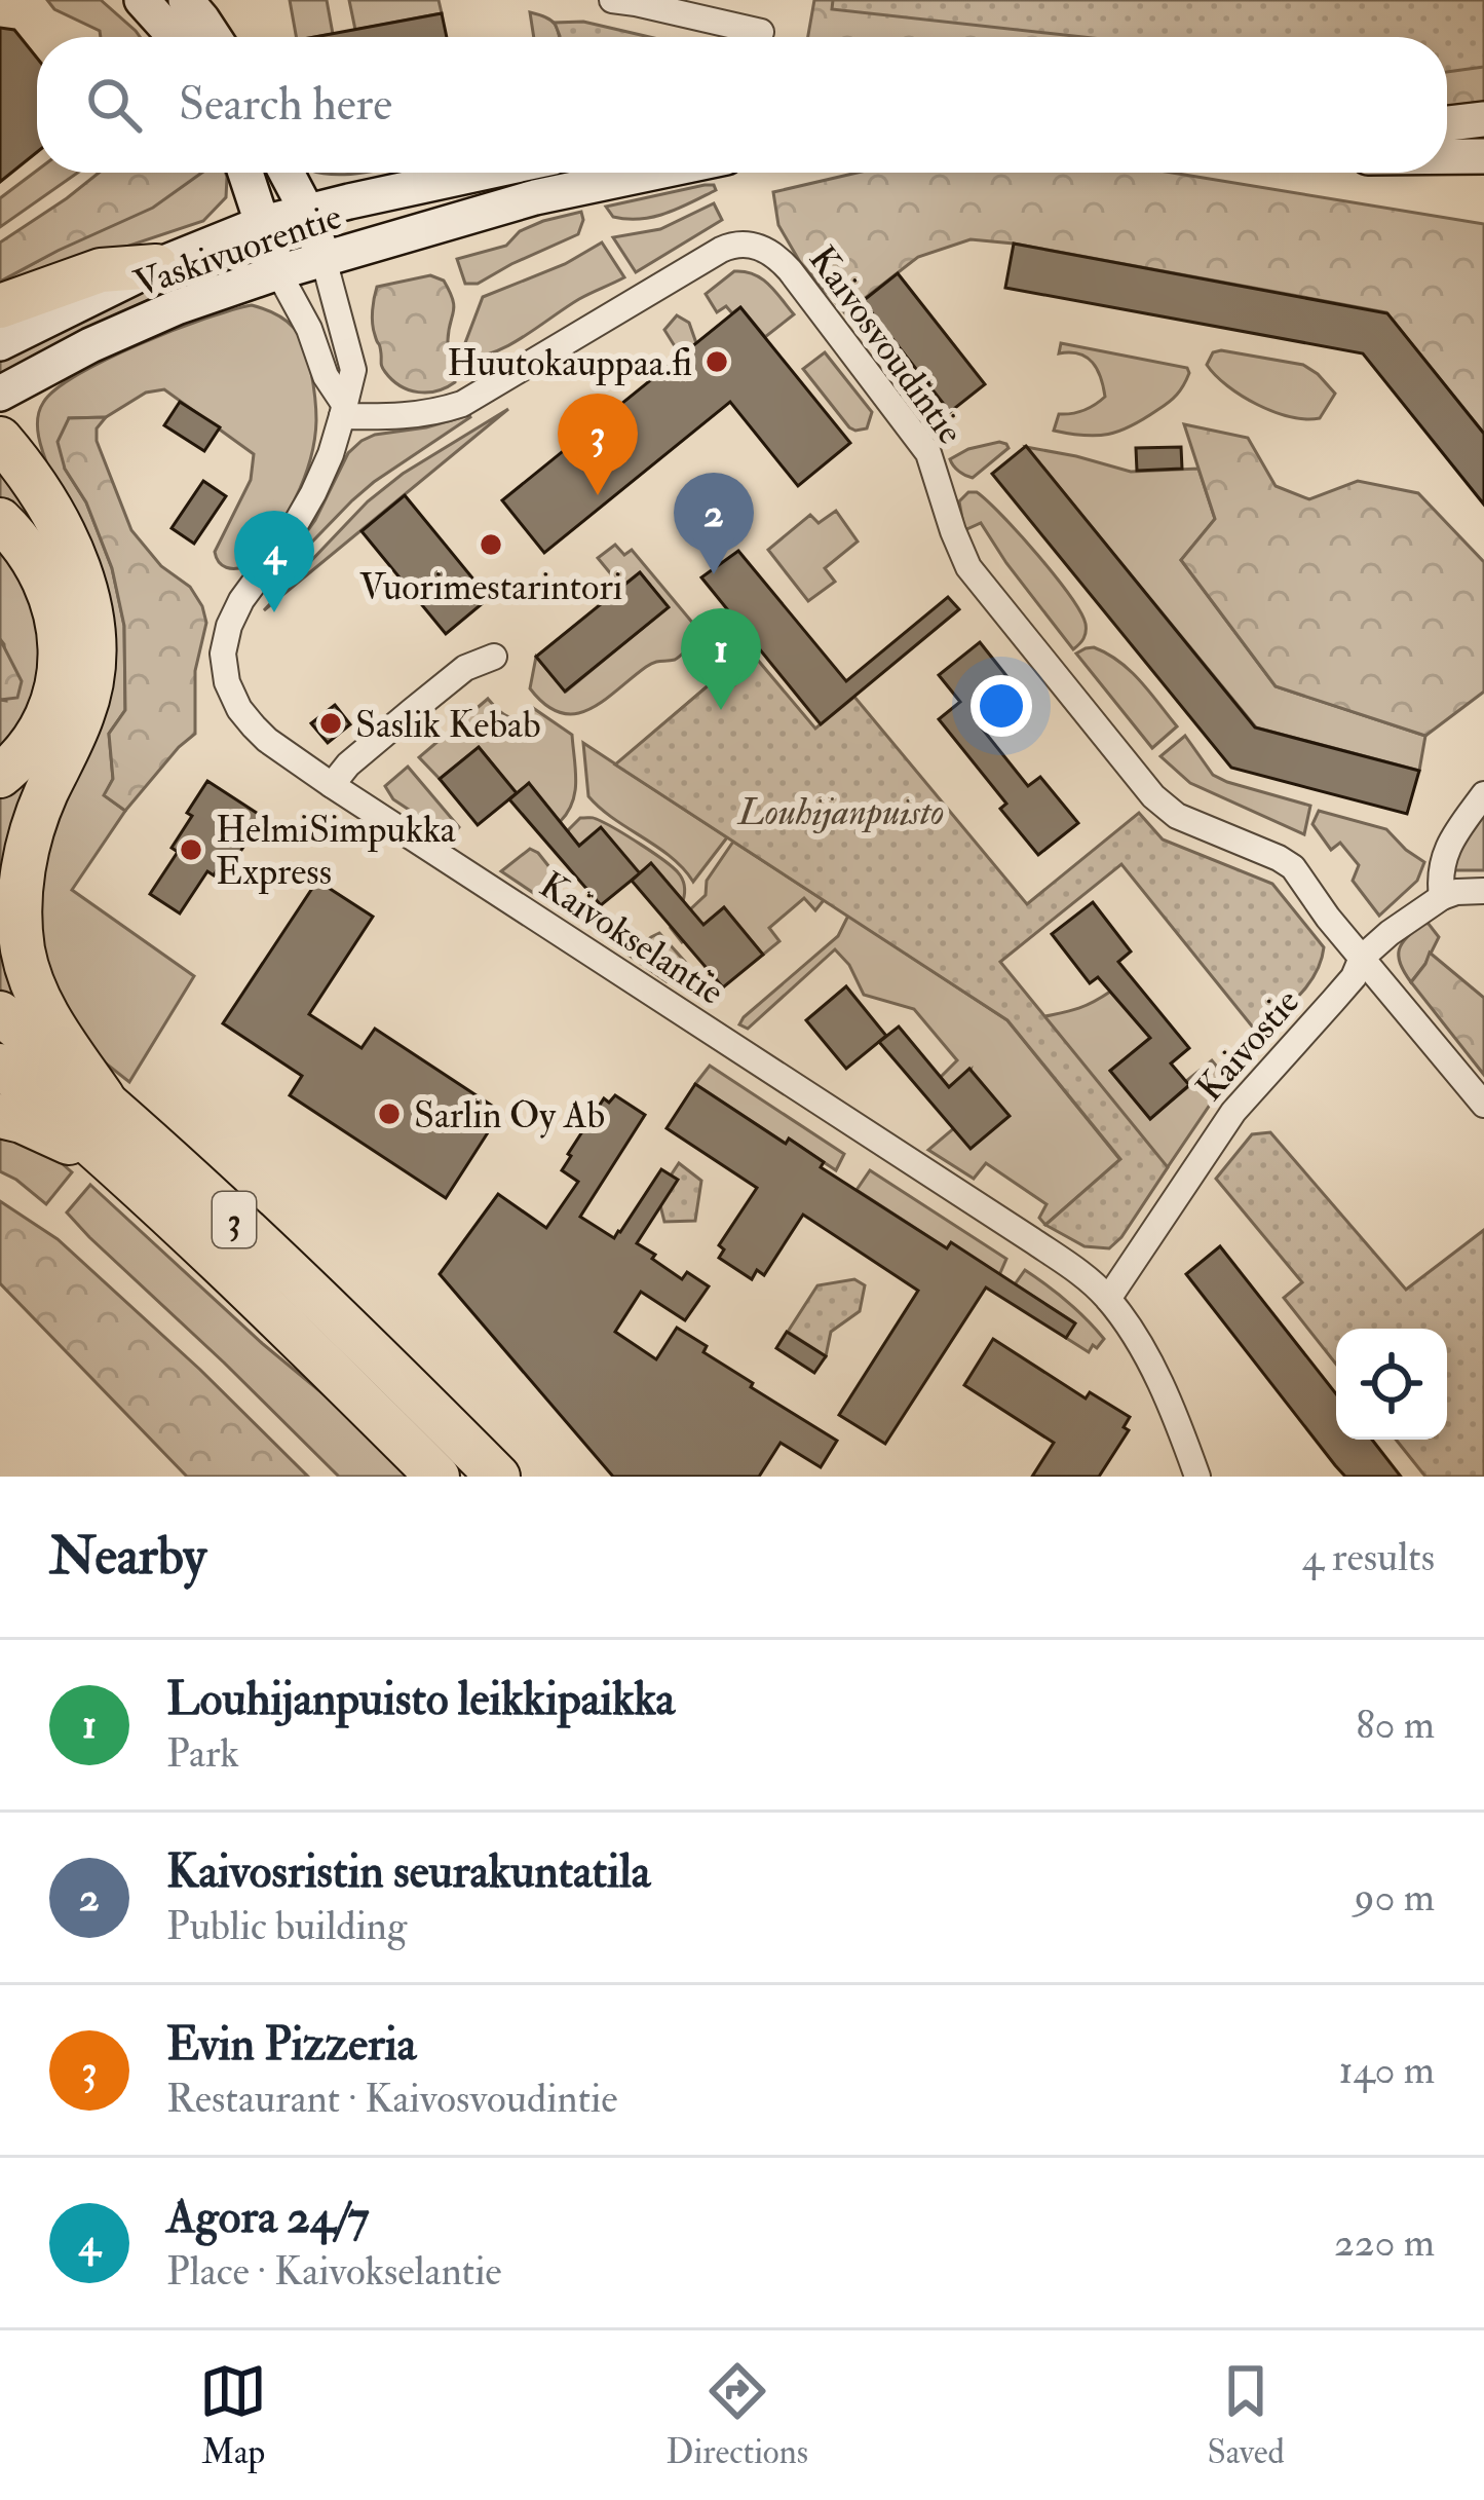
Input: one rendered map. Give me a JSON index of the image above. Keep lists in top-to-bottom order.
{
  "streets": {
    "highway": ["3"],
    "main road": ["Vaskivuorentie"],
    "street": ["Kaivosvoudintie", "Kaivokselantie", "Kaivostie"]
  },
  "crossings": [
    ["Vaskivuorentie", "Kaivokselantie"],
    ["Kaivosvoudintie", "Kaivokselantie"],
    ["Kaivosvoudintie", "Kaivostie"],
    ["Kaivokselantie", "Kaivostie"]
  ],
  "parks": ["Louhijanpuisto"],
  "places": [
    "Huutokauppaa.fi",
    "Vuorimestarintori",
    "Saslik Kebab",
    "HelmiSimpukka Express",
    "Sarlin Oy Ab"
  ],
  "page": {
    "search": "Search here",
    "pins": [
      "3",
      "2",
      "4",
      "1"
    ],
    "heading": ["Nearby", "4 results"],
    "list": [
      {
        "mark": "1",
        "name": "Louhijanpuisto leikkipaikka",
        "note": "Park",
        "value": "80 m"
      },
      {
        "mark": "2",
        "name": "Kaivosristin seurakuntatila",
        "note": "Public building",
        "value": "90 m"
      },
      {
        "mark": "3",
        "name": "Evin Pizzeria",
        "note": "Restaurant · Kaivosvoudintie",
        "value": "140 m"
      },
      {
        "mark": "4",
        "name": "Agora 24/7",
        "note": "Place · Kaivokselantie",
        "value": "220 m"
      }
    ],
    "nav": ["Map", "Directions", "Saved"]
  }
}
